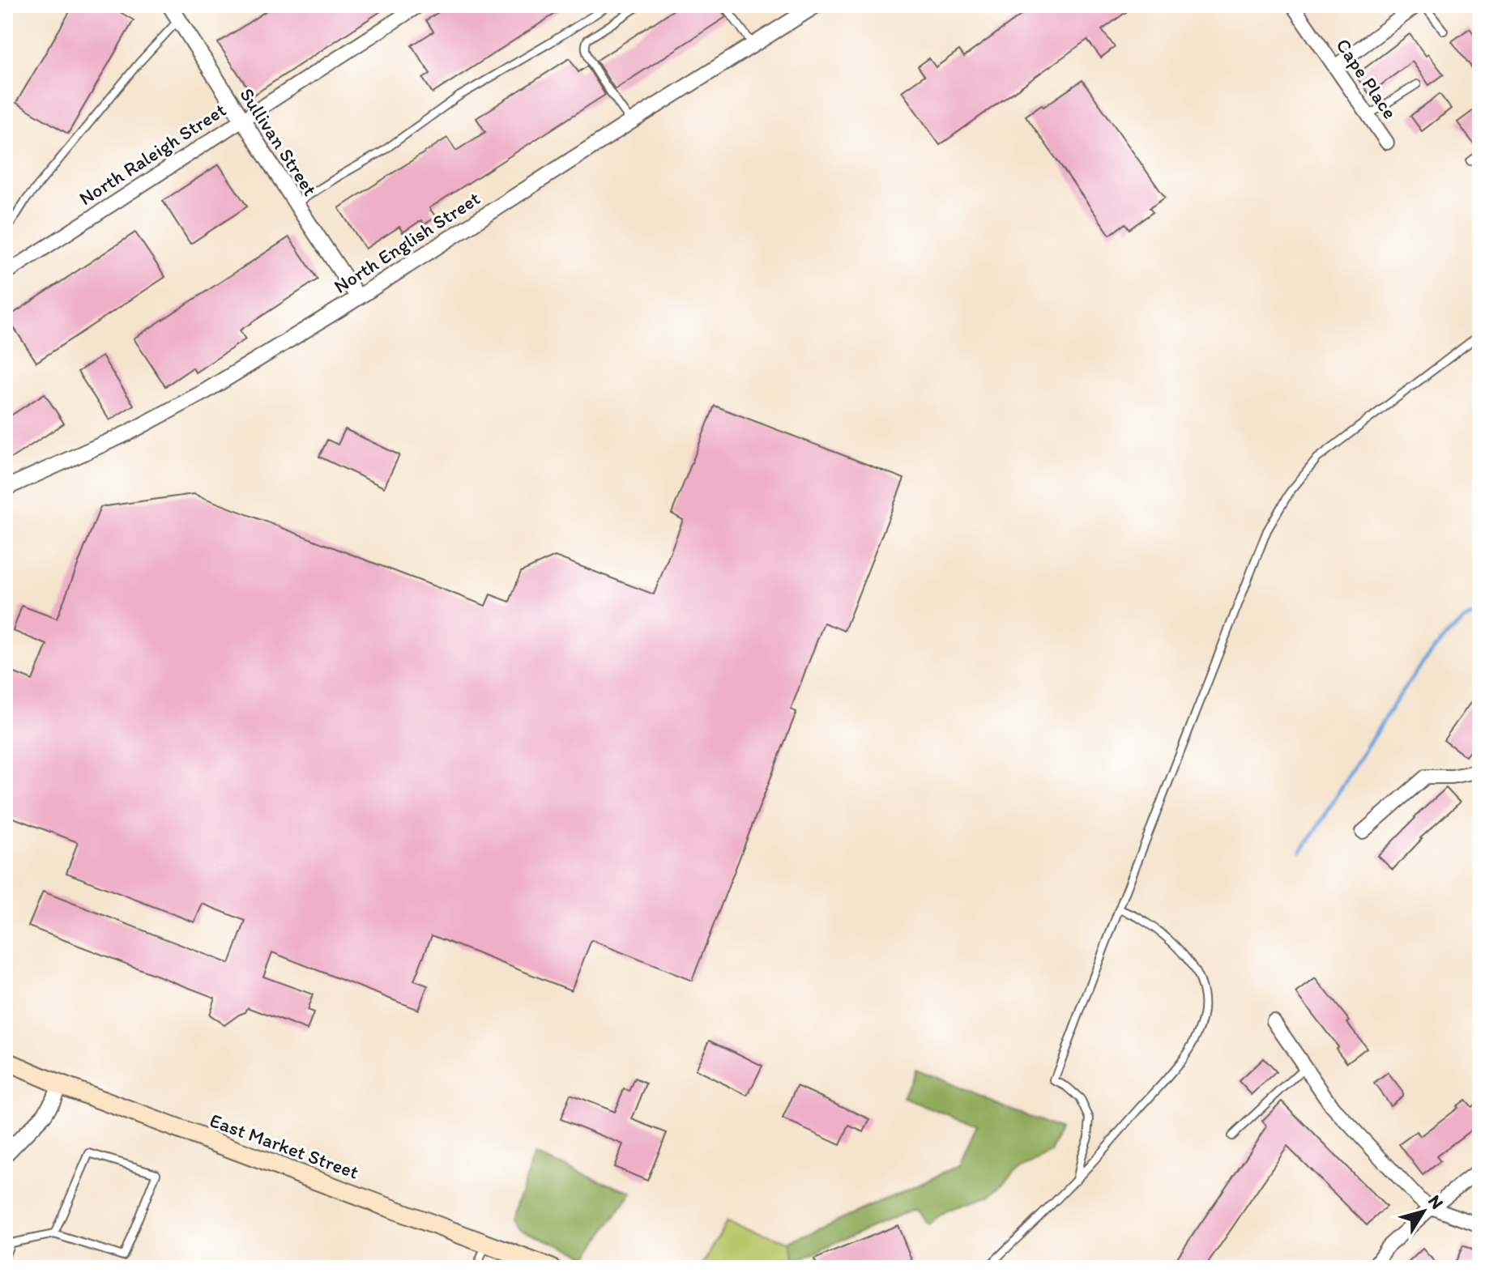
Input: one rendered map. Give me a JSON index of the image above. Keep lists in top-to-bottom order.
{
  "streets": {
    "main road": ["East Market Street"],
    "street": [
      "Cape Place",
      "Sullivan Street",
      "North Raleigh Street",
      "North English Street"
    ]
  },
  "crossings": [
    ["Sullivan Street", "North Raleigh Street"],
    ["Sullivan Street", "North English Street"]
  ],
  "north": "top right"
}
